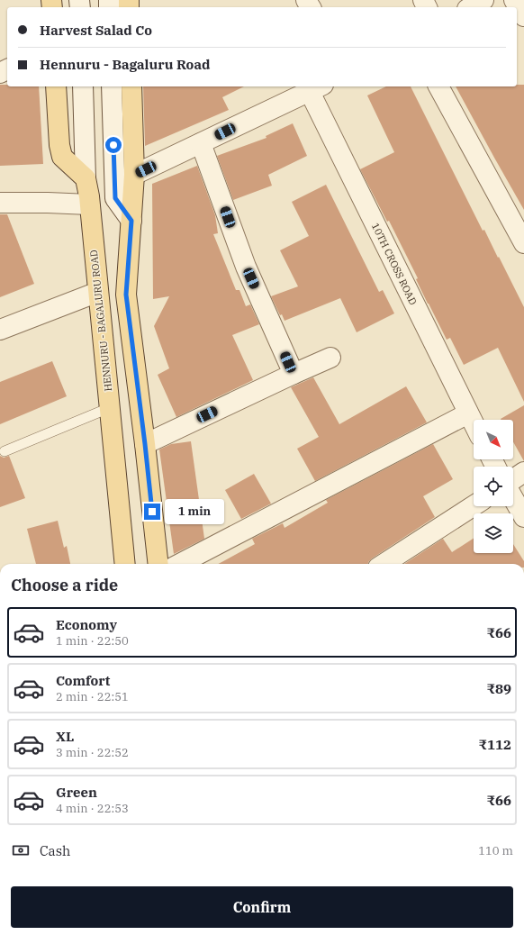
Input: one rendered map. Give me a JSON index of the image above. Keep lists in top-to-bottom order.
{
  "streets": {
    "main road": ["HENNURU - BAGALURU ROAD"],
    "street": ["10TH CROSS ROAD"]
  },
  "north": "bottom right",
  "page": {
    "banner": ["Harvest Salad Co", "Hennuru - Bagaluru Road"],
    "bubble": "1 min",
    "heading": "Choose a ride",
    "list": [
      {
        "name": "Economy",
        "note": "1 min · 22:50",
        "value": "₹66"
      },
      {
        "name": "Comfort",
        "note": "2 min · 22:51",
        "value": "₹89"
      },
      {
        "name": "XL",
        "note": "3 min · 22:52",
        "value": "₹112"
      },
      {
        "name": "Green",
        "note": "4 min · 22:53",
        "value": "₹66"
      }
    ],
    "pay": ["Cash", "110 m"],
    "buttons": "Confirm"
  }
}
